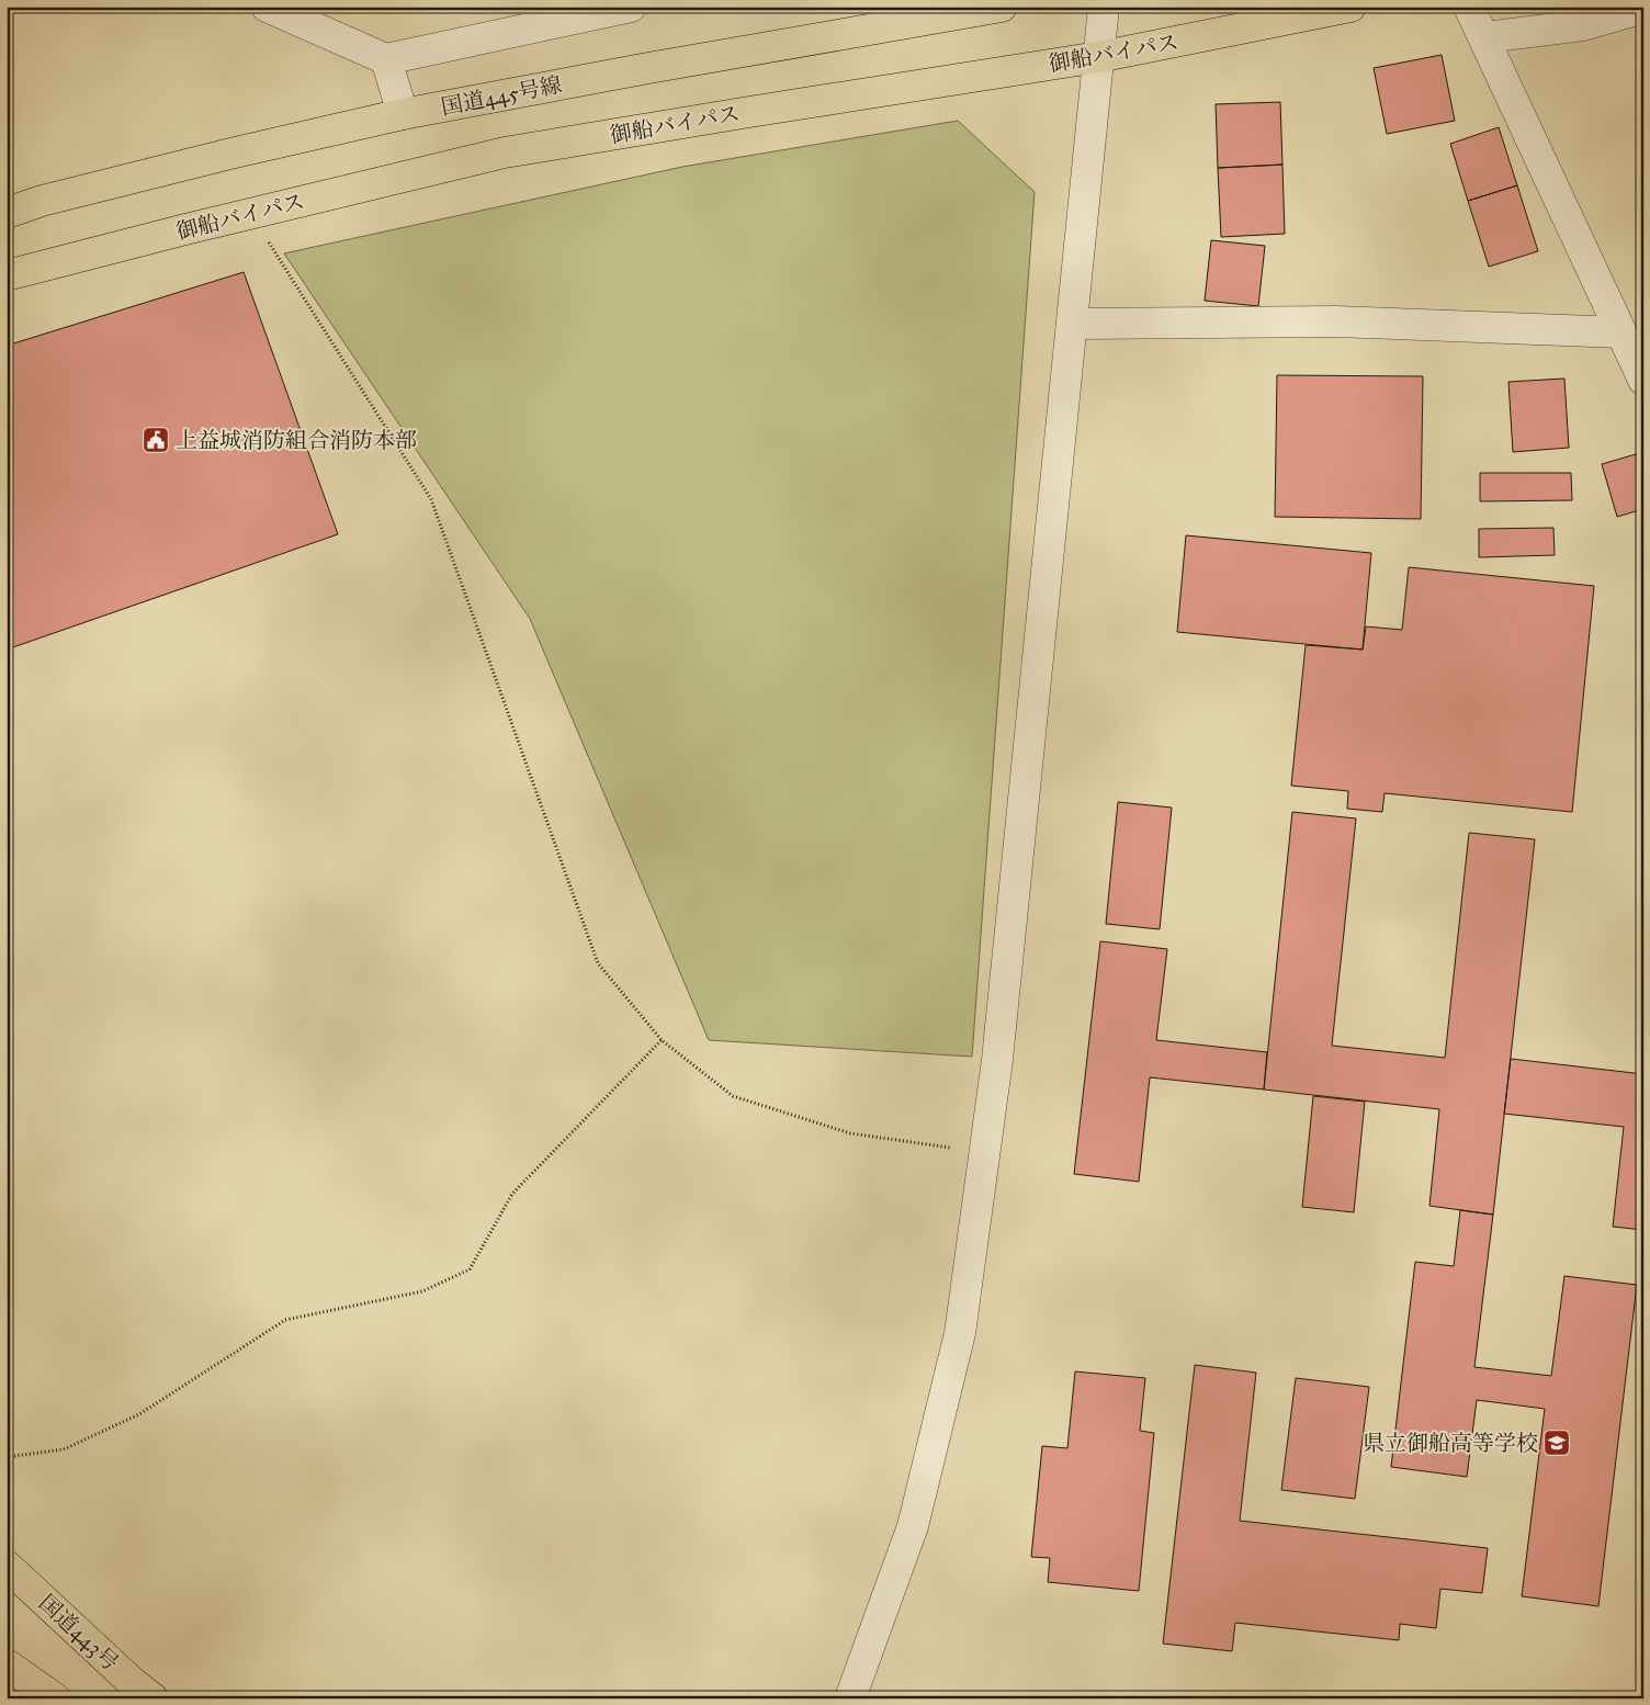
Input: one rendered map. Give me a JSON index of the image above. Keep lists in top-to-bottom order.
{
  "streets": {
    "highway": ["御船バイパス", "国道445号線", "国道443号"]
  },
  "places": {
    "public building": ["上益城消防組合消防本部"],
    "school or university": ["県立御船高等学校"]
  }
}
